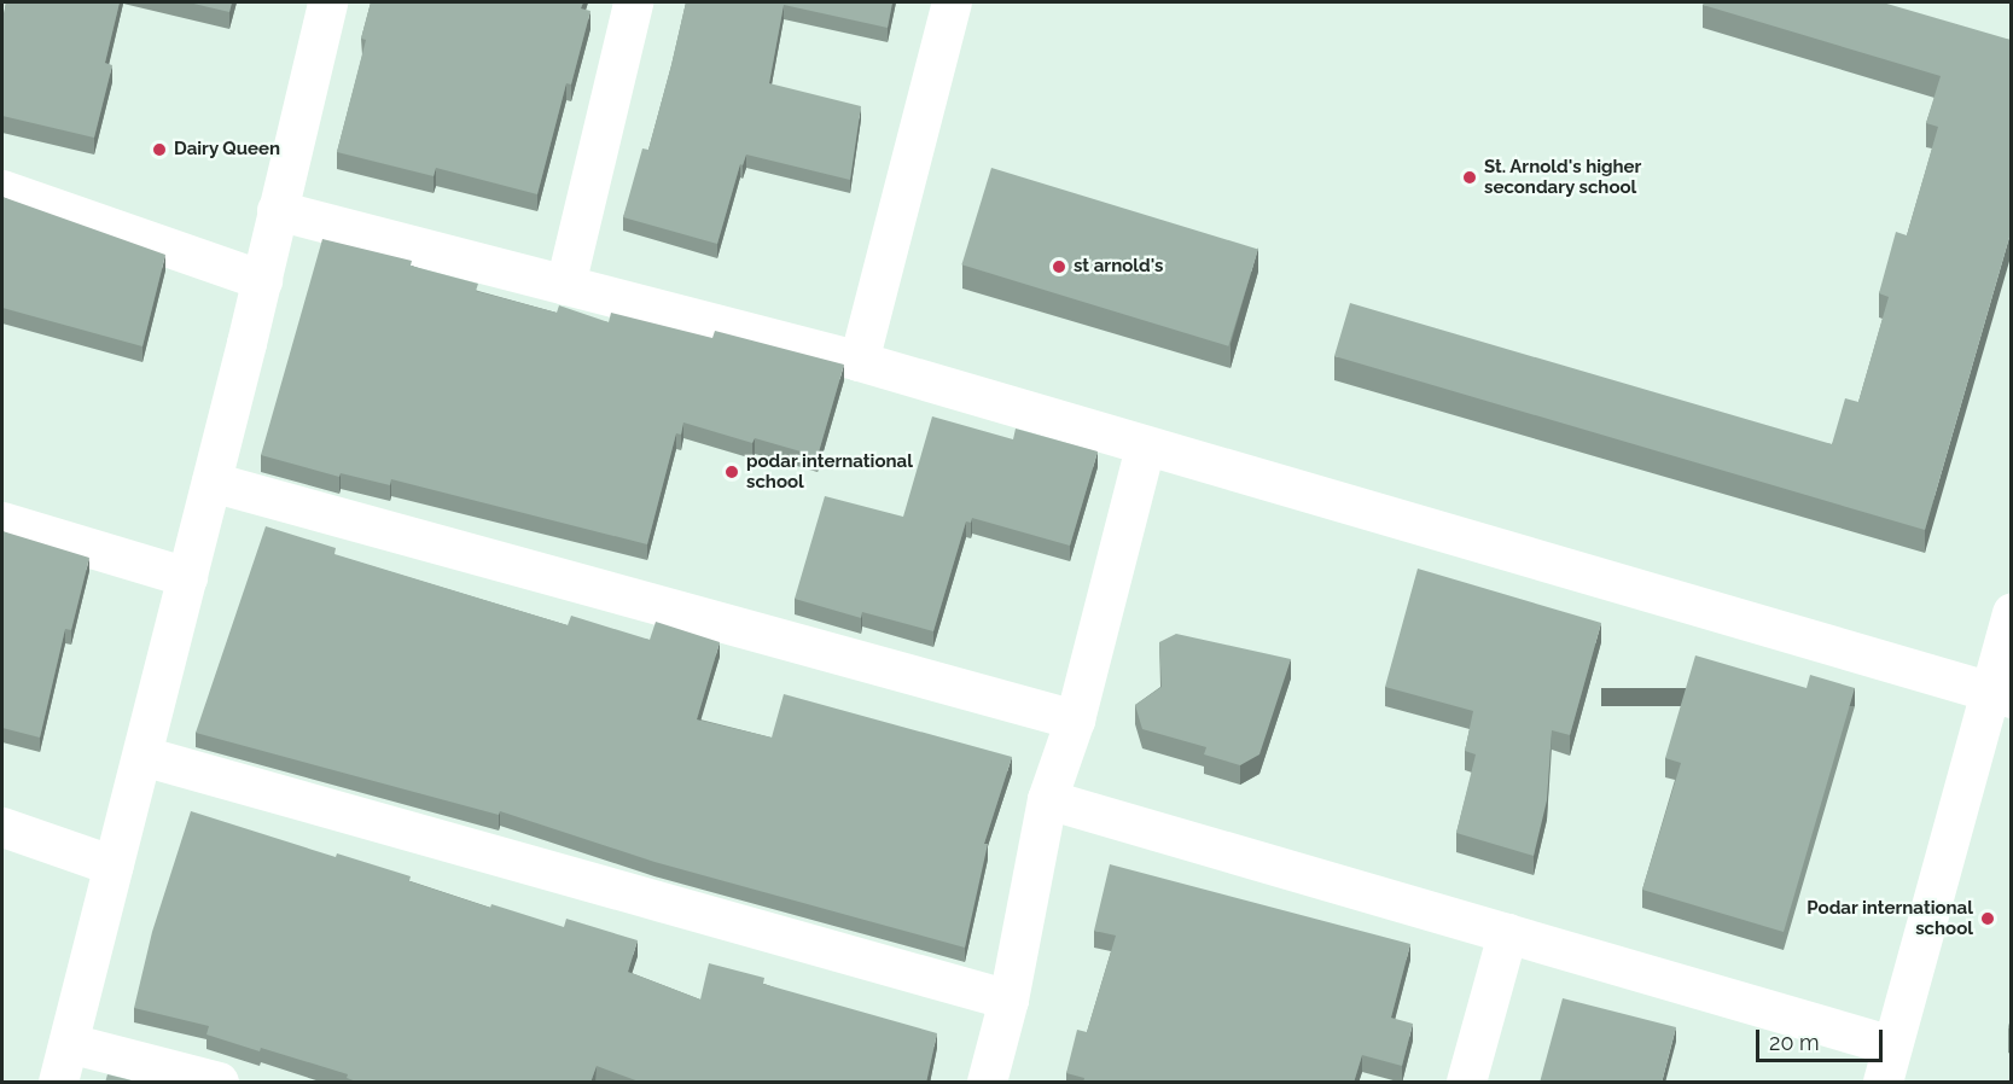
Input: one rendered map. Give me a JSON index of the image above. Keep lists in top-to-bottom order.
{
  "places": [
    "Dairy Queen",
    "St. Arnold's higher secondary school",
    "st arnold's",
    "podar international school",
    "Podar international school"
  ],
  "scale_bar": "20 m"
}
